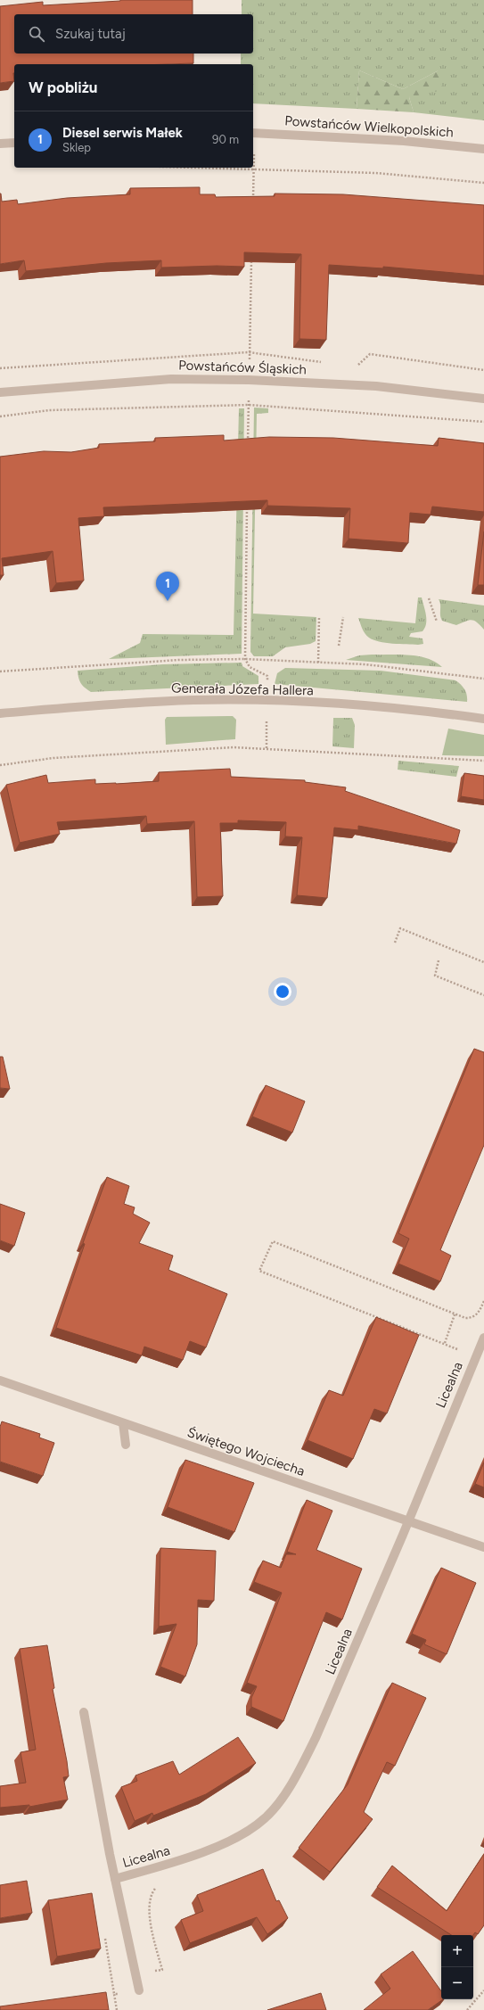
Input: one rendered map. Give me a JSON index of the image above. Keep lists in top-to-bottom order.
{
  "streets": {
    "street": [
      "Powstańców Wielkopolskich",
      "Powstańców Śląskich",
      "Generała Józefa Hallera",
      "Licealna",
      "Świętego Wojciecha"
    ]
  },
  "crossings": [
    ["Licealna", "Świętego Wojciecha"]
  ],
  "page": {
    "search": "Szukaj tutaj",
    "heading": "W pobliżu",
    "list": [
      {
        "mark": "1",
        "name": "Diesel serwis Małek",
        "note": "Sklep",
        "value": "90 m"
      }
    ],
    "pins": "1",
    "map_buttons": ["+", "−"]
  }
}
